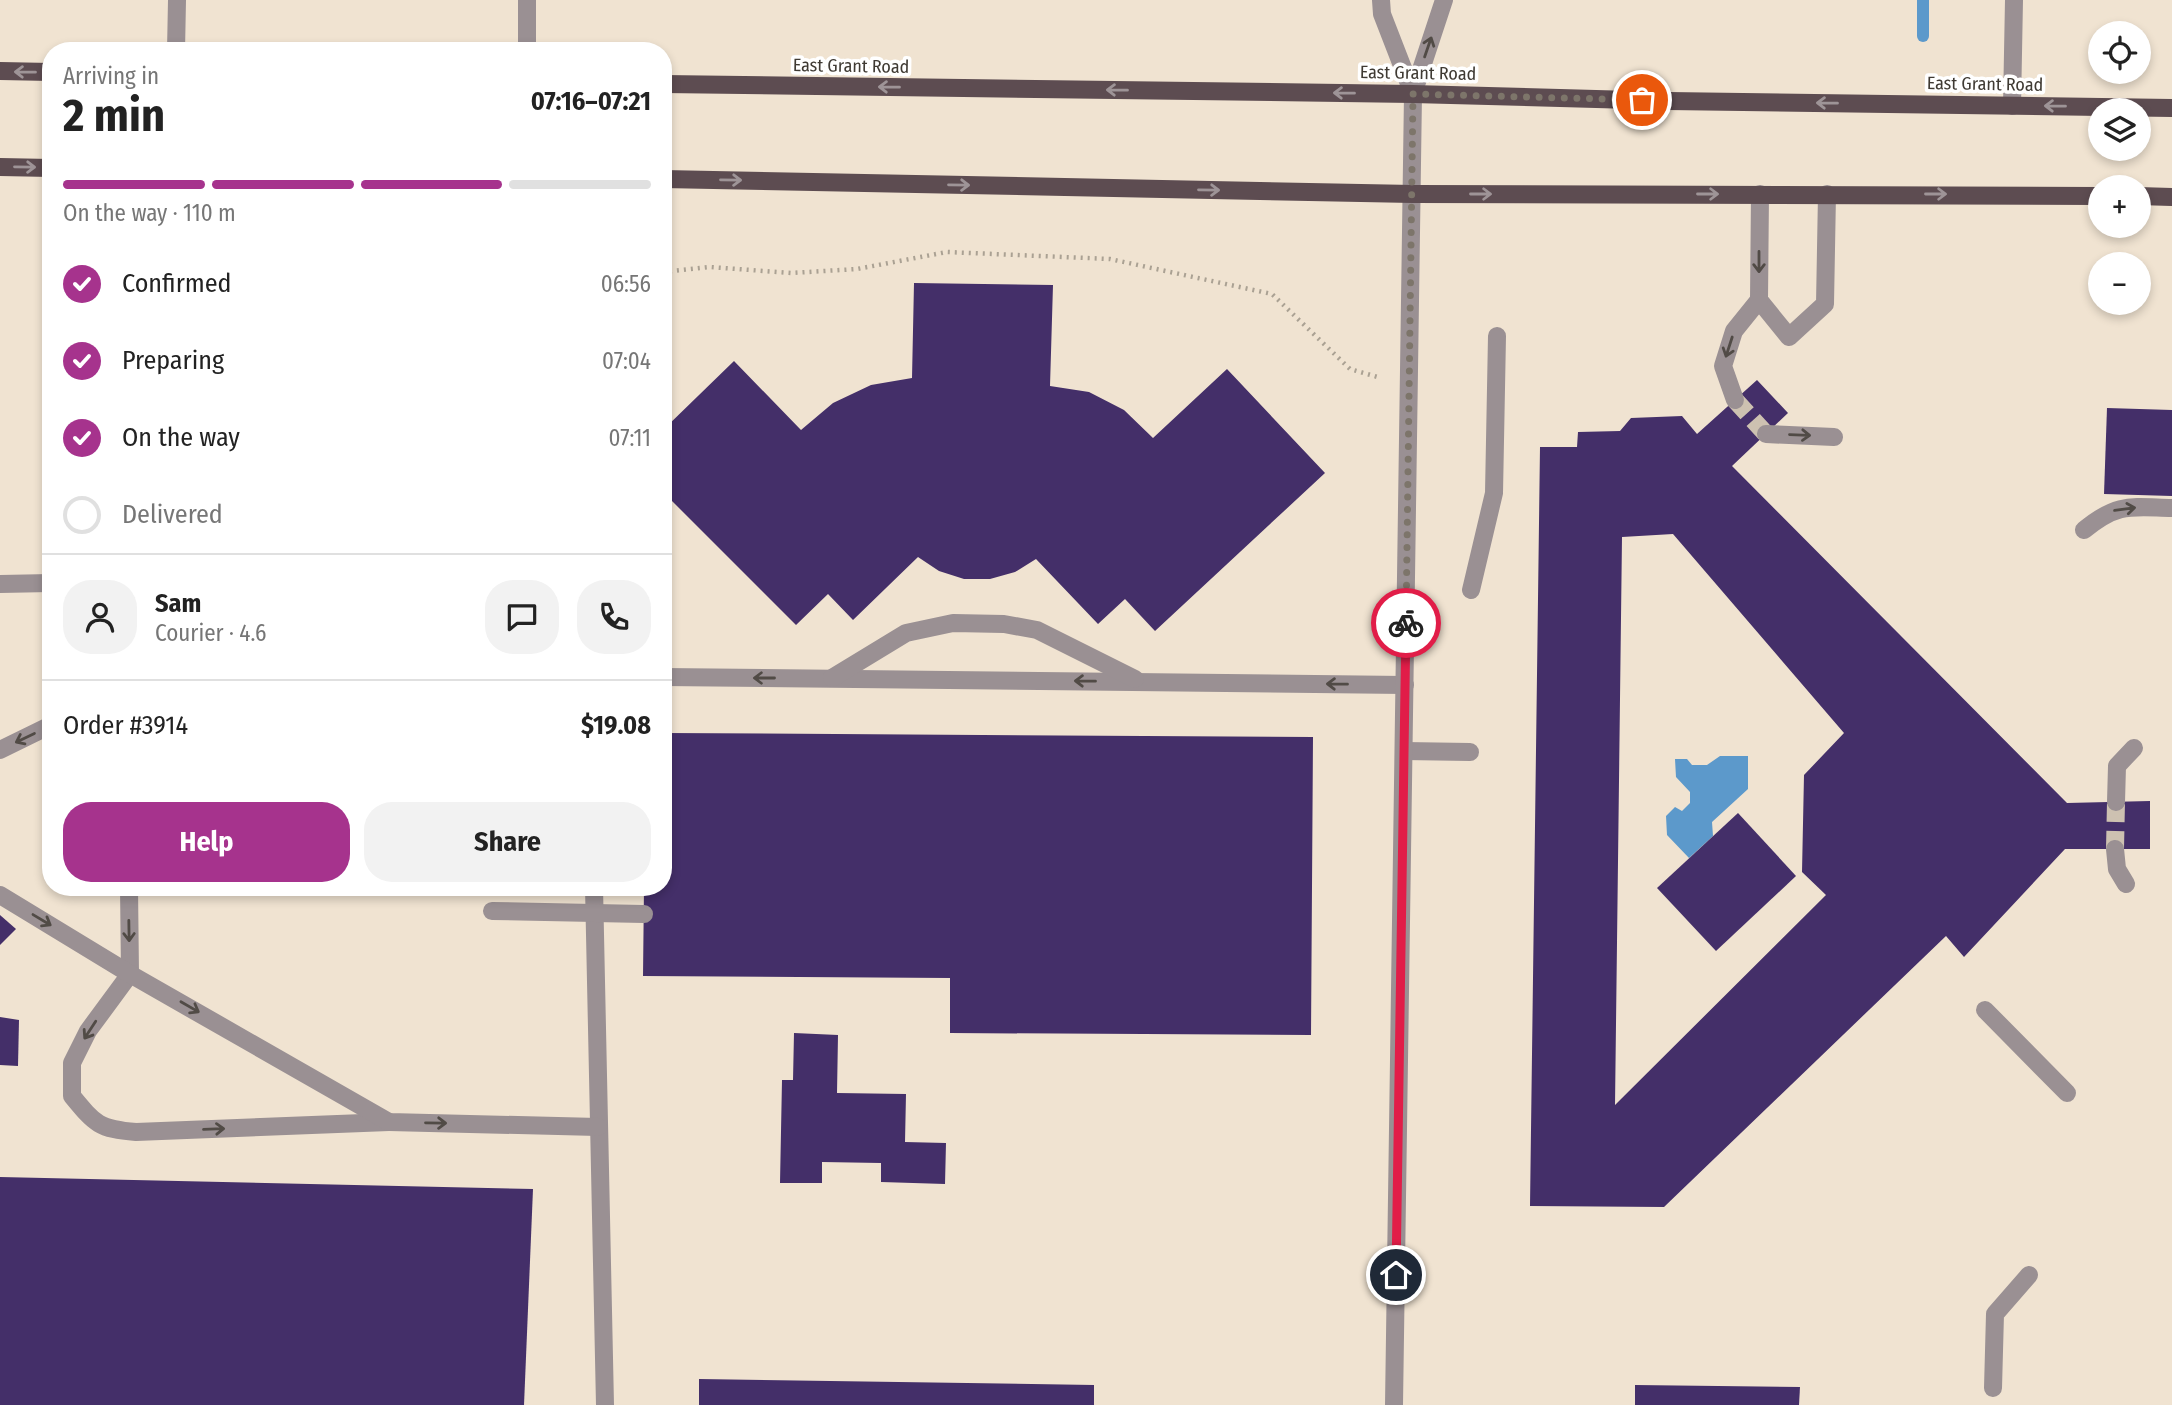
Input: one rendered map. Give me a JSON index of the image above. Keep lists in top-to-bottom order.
{
  "streets": {
    "main road": ["East Grant Road"]
  },
  "page": {
    "map_buttons": ["+", "−"],
    "heading": ["2 min", "Arriving in", "07:16–07:21"],
    "panel": [
      "Sam",
      "Courier · 4.6",
      "Order #3914",
      "$19.08"
    ],
    "bar": "On the way · 110 m",
    "list": [
      ["Confirmed", "06:56"],
      ["Preparing", "07:04"],
      ["On the way", "07:11"],
      "Delivered"
    ],
    "buttons": ["Help", "Share"]
  }
}
